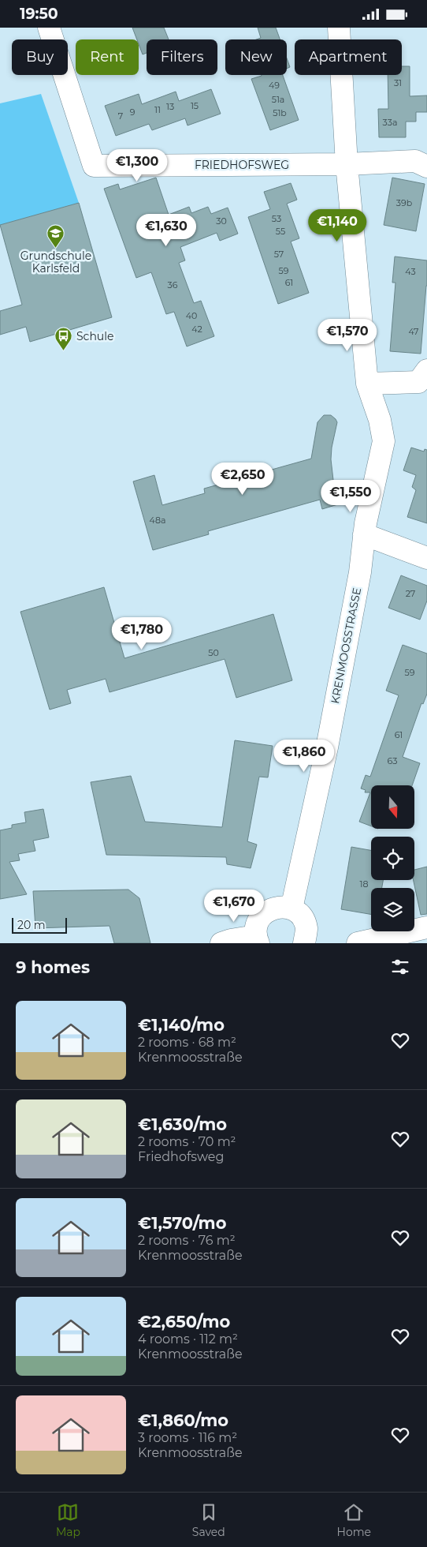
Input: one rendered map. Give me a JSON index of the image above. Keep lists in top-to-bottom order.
{
  "streets": {
    "street": ["FRIEDHOFSWEG", "KRENMOOSSTRASSE"]
  },
  "crossings": [
    ["FRIEDHOFSWEG", "KRENMOOSSTRASSE"]
  ],
  "places": {
    "school or university": ["Grundschule Karlsfeld"],
    "bus stop": ["Schule"]
  },
  "house_numbers": [
    "31",
    "49",
    "51a",
    "15",
    "13",
    "11",
    "9",
    "51b",
    "7",
    "33a",
    "39b",
    "53",
    "30",
    "55",
    "57",
    "59",
    "43",
    "61",
    "36",
    "40",
    "42",
    "47",
    "48a",
    "27",
    "50",
    "59",
    "61",
    "63",
    "18"
  ],
  "scale_bar": "20 m",
  "north": "bottom",
  "page": {
    "status": "19:50",
    "chip": [
      "Buy",
      "Rent",
      "Filters",
      "New",
      "Apartment"
    ],
    "price": [
      "€1,300",
      "€1,140",
      "€1,630",
      "€1,570",
      "€2,650",
      "€1,550",
      "€1,780",
      "€1,860",
      "€1,670"
    ],
    "scale": "20 m",
    "heading": "9 homes",
    "list": [
      {
        "name": "€1,140/mo",
        "note": "2 rooms · 68 m² · Krenmoosstraße"
      },
      {
        "name": "€1,630/mo",
        "note": "2 rooms · 70 m² · Friedhofsweg"
      },
      {
        "name": "€1,570/mo",
        "note": "2 rooms · 76 m² · Krenmoosstraße"
      },
      {
        "name": "€2,650/mo",
        "note": "4 rooms · 112 m² · Krenmoosstraße"
      },
      {
        "name": "€1,860/mo",
        "note": "3 rooms · 116 m² · Krenmoosstraße"
      }
    ],
    "tabs": ["Map", "Saved", "Home"]
  }
}
